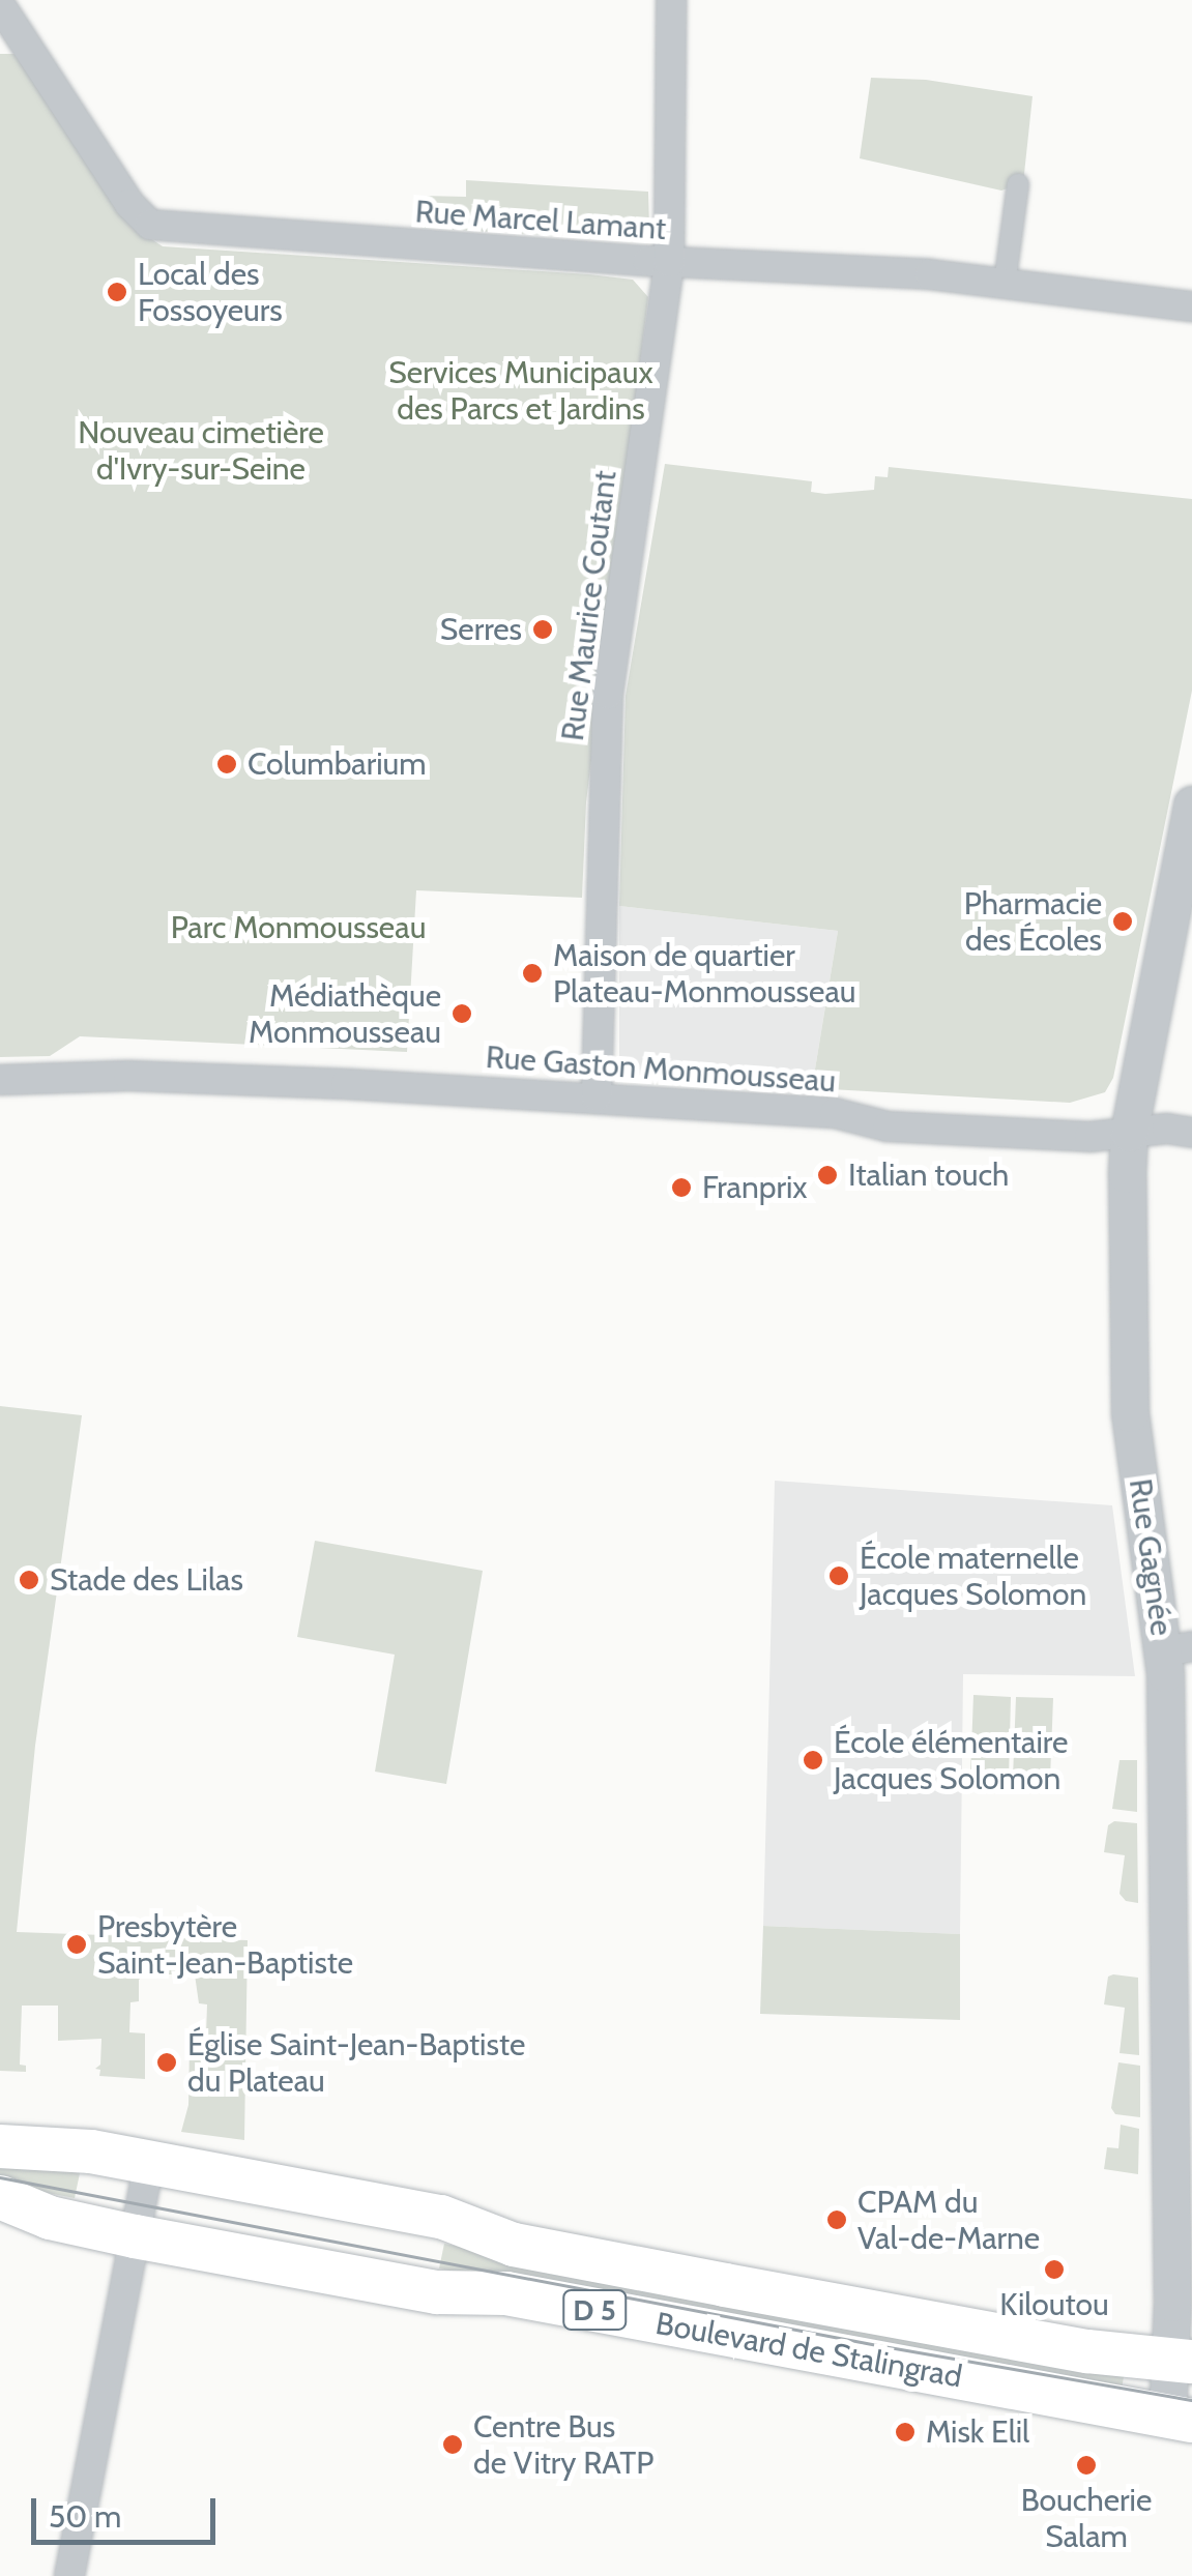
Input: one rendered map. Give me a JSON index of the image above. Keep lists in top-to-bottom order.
{
  "streets": {
    "main road": ["D 5", "Boulevard de Stalingrad"],
    "street": [
      "Rue Marcel Lamant",
      "Rue Maurice Coutant",
      "Rue Gaston Monmousseau",
      "Rue Gagnée"
    ]
  },
  "crossings": [
    ["Rue Marcel Lamant", "Rue Maurice Coutant"],
    ["Rue Maurice Coutant", "Rue Gaston Monmousseau"],
    ["Rue Gaston Monmousseau", "Rue Gagnée"],
    ["Rue Gagnée", "Boulevard de Stalingrad"]
  ],
  "parks": ["Services Municipaux des Parcs et Jardins", "Nouveau cimetière d'Ivry-sur-Seine", "Parc Monmousseau"],
  "places": [
    "Local des Fossoyeurs",
    "Serres",
    "Columbarium",
    "Pharmacie des Écoles",
    "Maison de quartier Plateau-Monmousseau",
    "Médiathèque Monmousseau",
    "Italian touch",
    "Franprix",
    "École maternelle Jacques Solomon",
    "Stade des Lilas",
    "École élémentaire Jacques Solomon",
    "Presbytère Saint-Jean-Baptiste",
    "Église Saint-Jean-Baptiste du Plateau",
    "CPAM du Val-de-Marne",
    "Kiloutou",
    "Misk Elil",
    "Centre Bus de Vitry RATP",
    "Boucherie Salam"
  ],
  "scale_bar": "50 m"
}
